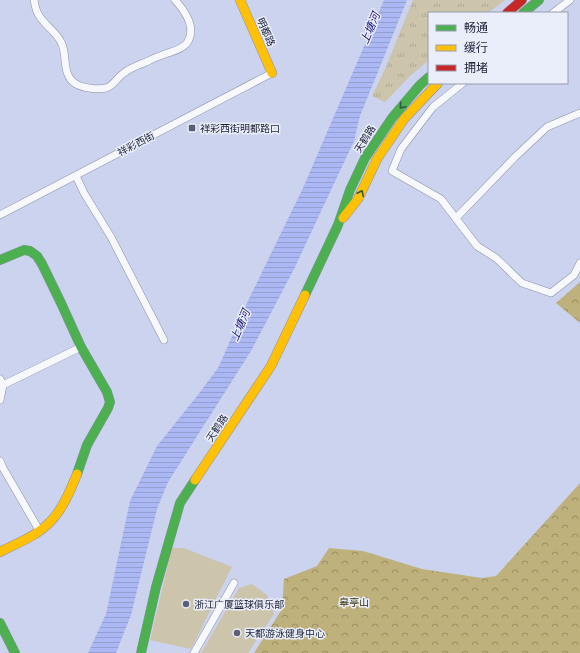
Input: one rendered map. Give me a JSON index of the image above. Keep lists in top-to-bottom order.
{
  "streets": {
    "main road": ["明都路", "天鹤路"],
    "street": ["祥彩西街"]
  },
  "crossings": [
    ["明都路", "祥彩西街"]
  ],
  "water": ["上塘河"],
  "parks": ["皋亭山"],
  "places": {
    "transit": ["祥彩西街明都路口"],
    "other": ["浙江广厦篮球俱乐部", "天都游泳健身中心"]
  },
  "legend": ["畅通", "缓行", "拥堵"]
}
